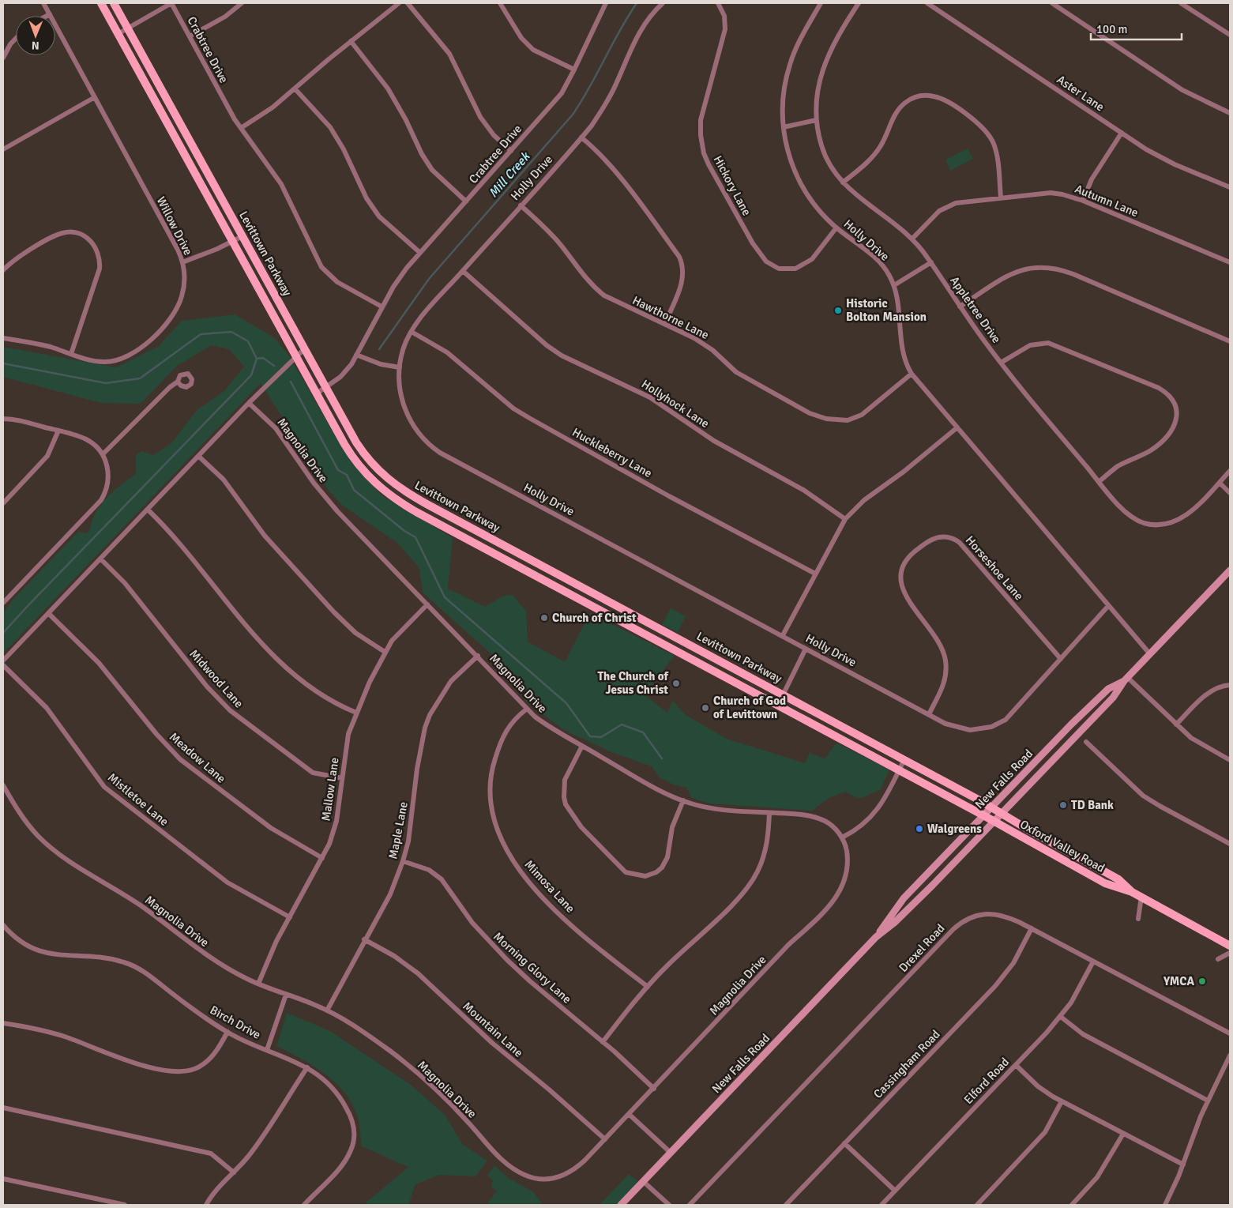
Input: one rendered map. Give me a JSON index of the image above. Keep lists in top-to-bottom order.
{
  "streets": {
    "main road": ["Levittown Parkway", "New Falls Road", "Oxford Valley Road"],
    "street": [
      "Crabtree Drive",
      "Aster Lane",
      "Holly Drive",
      "Hickory Lane",
      "Autumn Lane",
      "Willow Drive",
      "Appletree Drive",
      "Hawthorne Lane",
      "Hollyhock Lane",
      "Magnolia Drive",
      "Huckleberry Lane",
      "Horseshoe Lane",
      "Midwood Lane",
      "Meadow Lane",
      "Mallow Lane",
      "Mistletoe Lane",
      "Maple Lane",
      "Mimosa Lane",
      "Drexel Road",
      "Morning Glory Lane",
      "Birch Drive",
      "Mountain Lane",
      "Cassingham Road",
      "Elford Road"
    ]
  },
  "crossings": [
    ["Crabtree Drive", "Levittown Parkway"],
    ["Holly Drive", "Hickory Lane"],
    ["Holly Drive", "Hawthorne Lane"],
    ["Holly Drive", "Hollyhock Lane"],
    ["Holly Drive", "Huckleberry Lane"],
    ["Holly Drive", "Horseshoe Lane"],
    ["Holly Drive", "New Falls Road"],
    ["Autumn Lane", "Appletree Drive"],
    ["Levittown Parkway", "New Falls Road"],
    ["Levittown Parkway", "Oxford Valley Road"],
    ["Magnolia Drive", "Mallow Lane"],
    ["Magnolia Drive", "Maple Lane"],
    ["Magnolia Drive", "Mimosa Lane"],
    ["Magnolia Drive", "Morning Glory Lane"],
    ["Magnolia Drive", "Mountain Lane"],
    ["Midwood Lane", "Mallow Lane"],
    ["Meadow Lane", "Mallow Lane"],
    ["New Falls Road", "Oxford Valley Road"],
    ["Mallow Lane", "Mistletoe Lane"],
    ["Maple Lane", "Morning Glory Lane"],
    ["Maple Lane", "Mountain Lane"],
    ["Drexel Road", "Cassingham Road"],
    ["Drexel Road", "Elford Road"]
  ],
  "water": ["Mill Creek"],
  "places": [
    "Historic Bolton Mansion",
    "Church of Christ",
    "The Church of Jesus Christ",
    "Church of God of Levittown",
    "TD Bank",
    "Walgreens",
    "YMCA"
  ],
  "scale_bar": "100 m",
  "north": "bottom"
}
